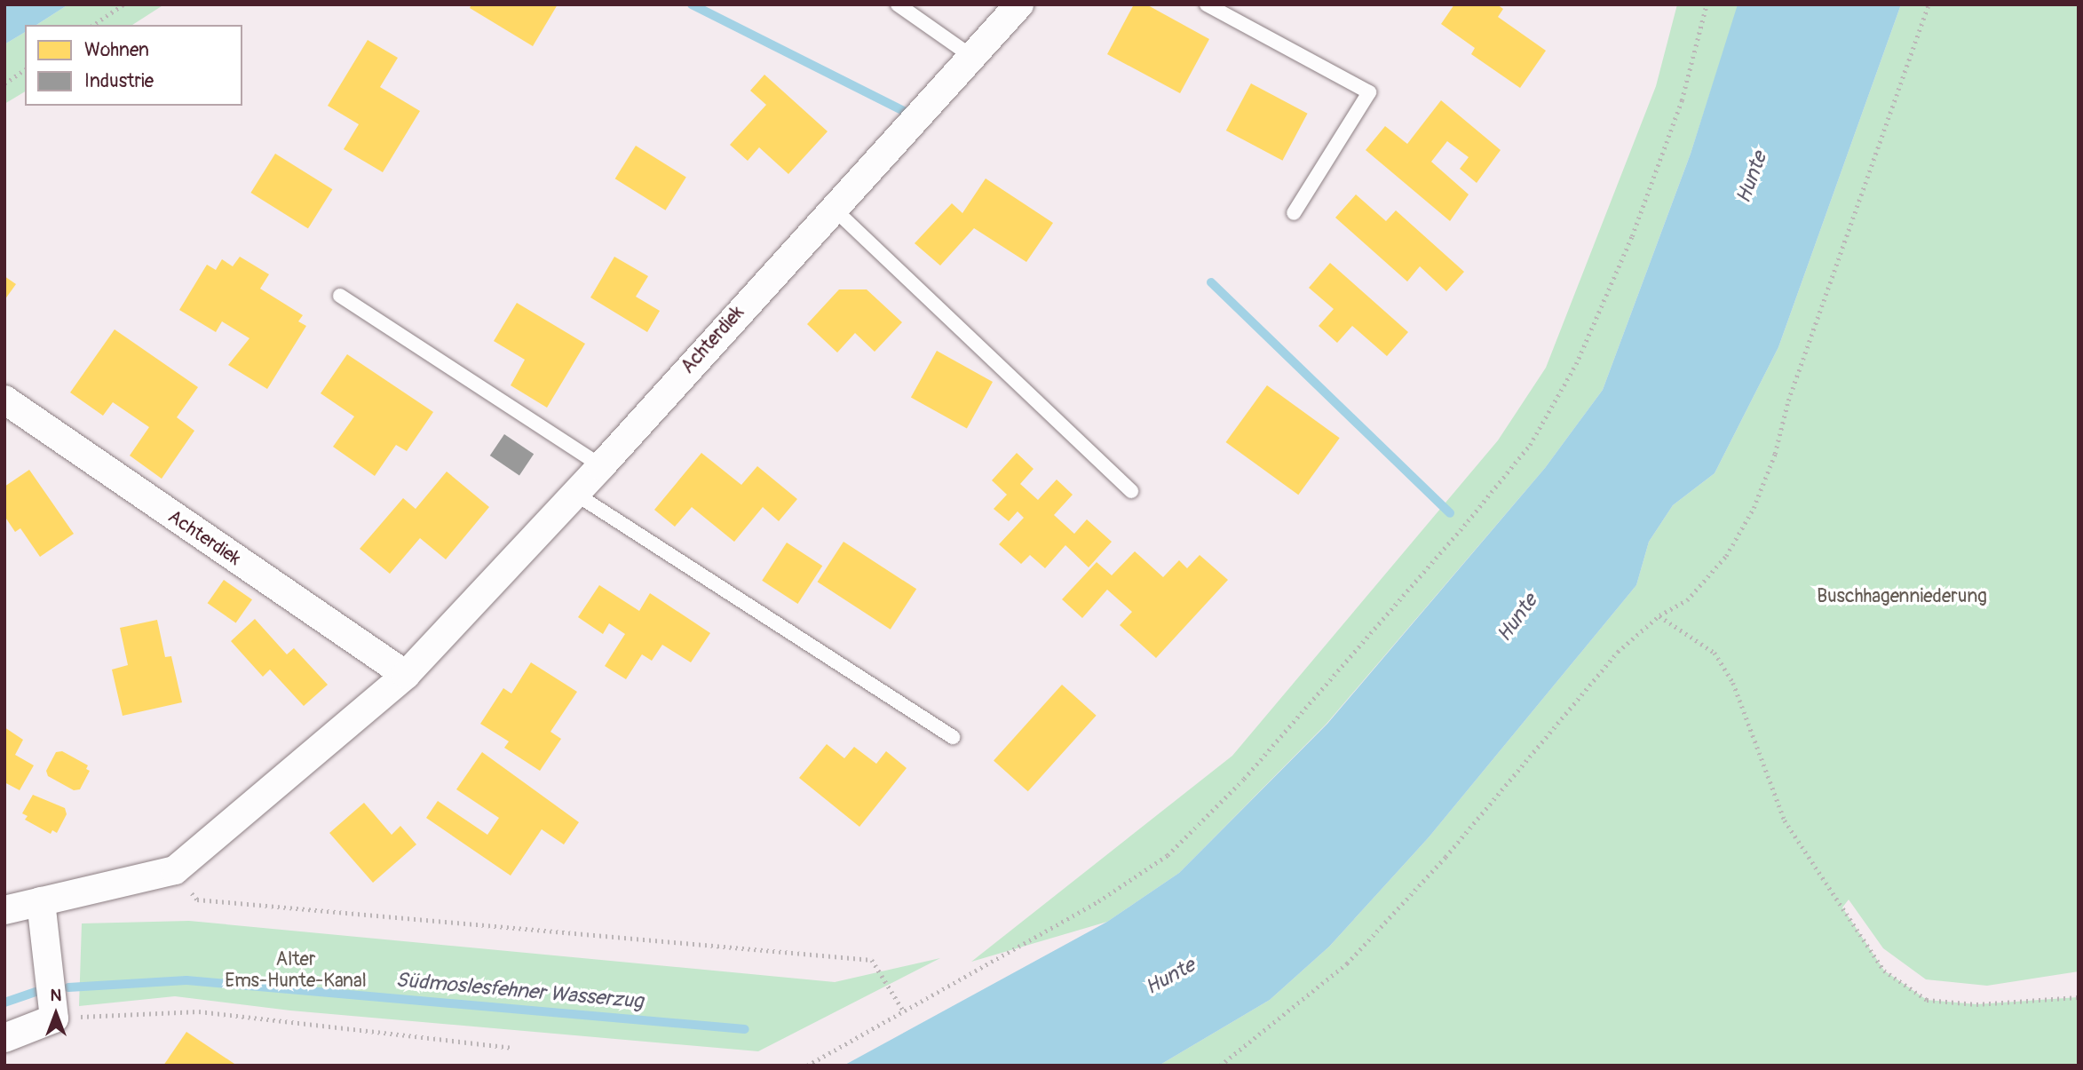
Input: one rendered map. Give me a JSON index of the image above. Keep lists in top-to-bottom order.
{
  "streets": {
    "street": ["Achterdiek"]
  },
  "water": ["Hunte", "Südmoslesfehner Wasserzug"],
  "parks": ["Buschhagenniederung", "Alter Ems-Hunte-Kanal"],
  "legend": ["Wohnen", "Industrie"],
  "north": "top"
}
